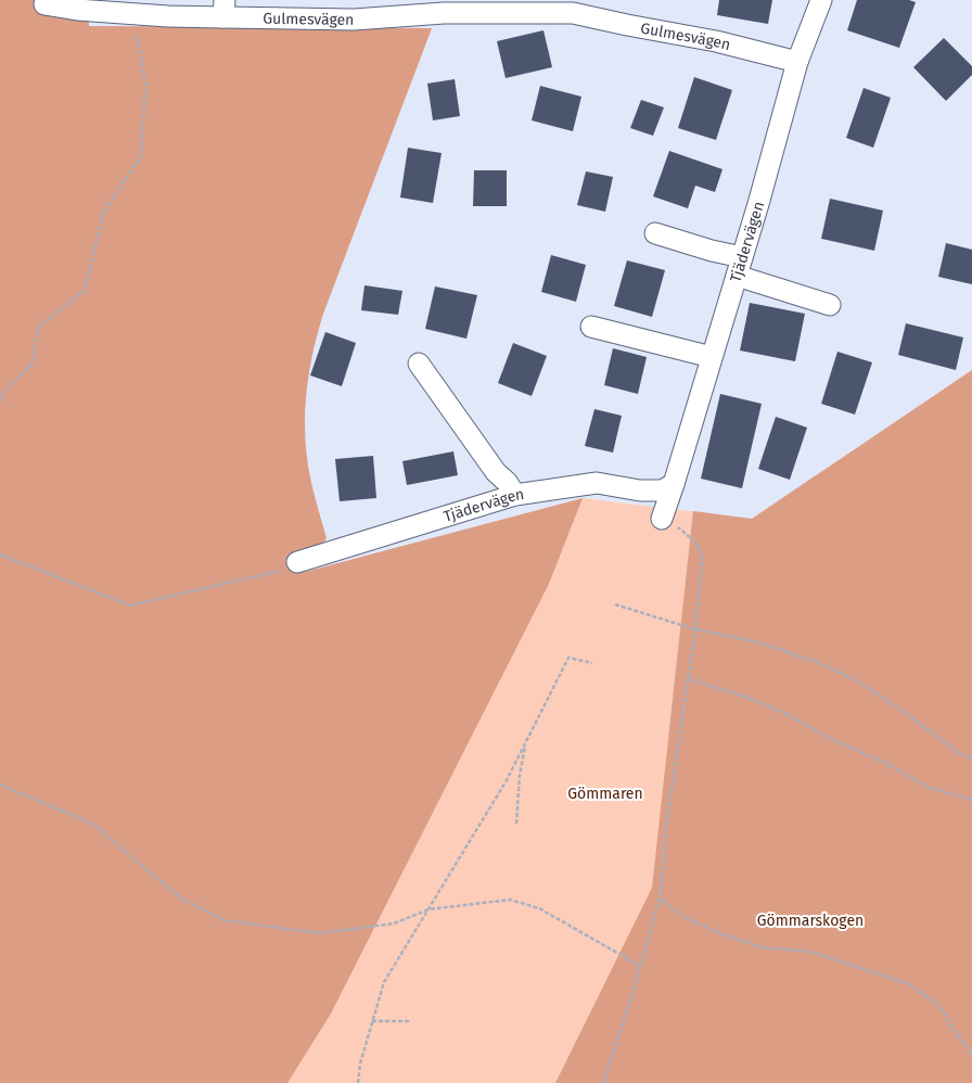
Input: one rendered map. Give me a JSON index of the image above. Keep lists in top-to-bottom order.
{
  "streets": {
    "street": ["Gulmesvägen", "Tjädervägen"]
  },
  "crossings": [
    ["Gulmesvägen", "Tjädervägen"]
  ],
  "parks": ["Gömmaren", "Gömmarskogen"]
}
